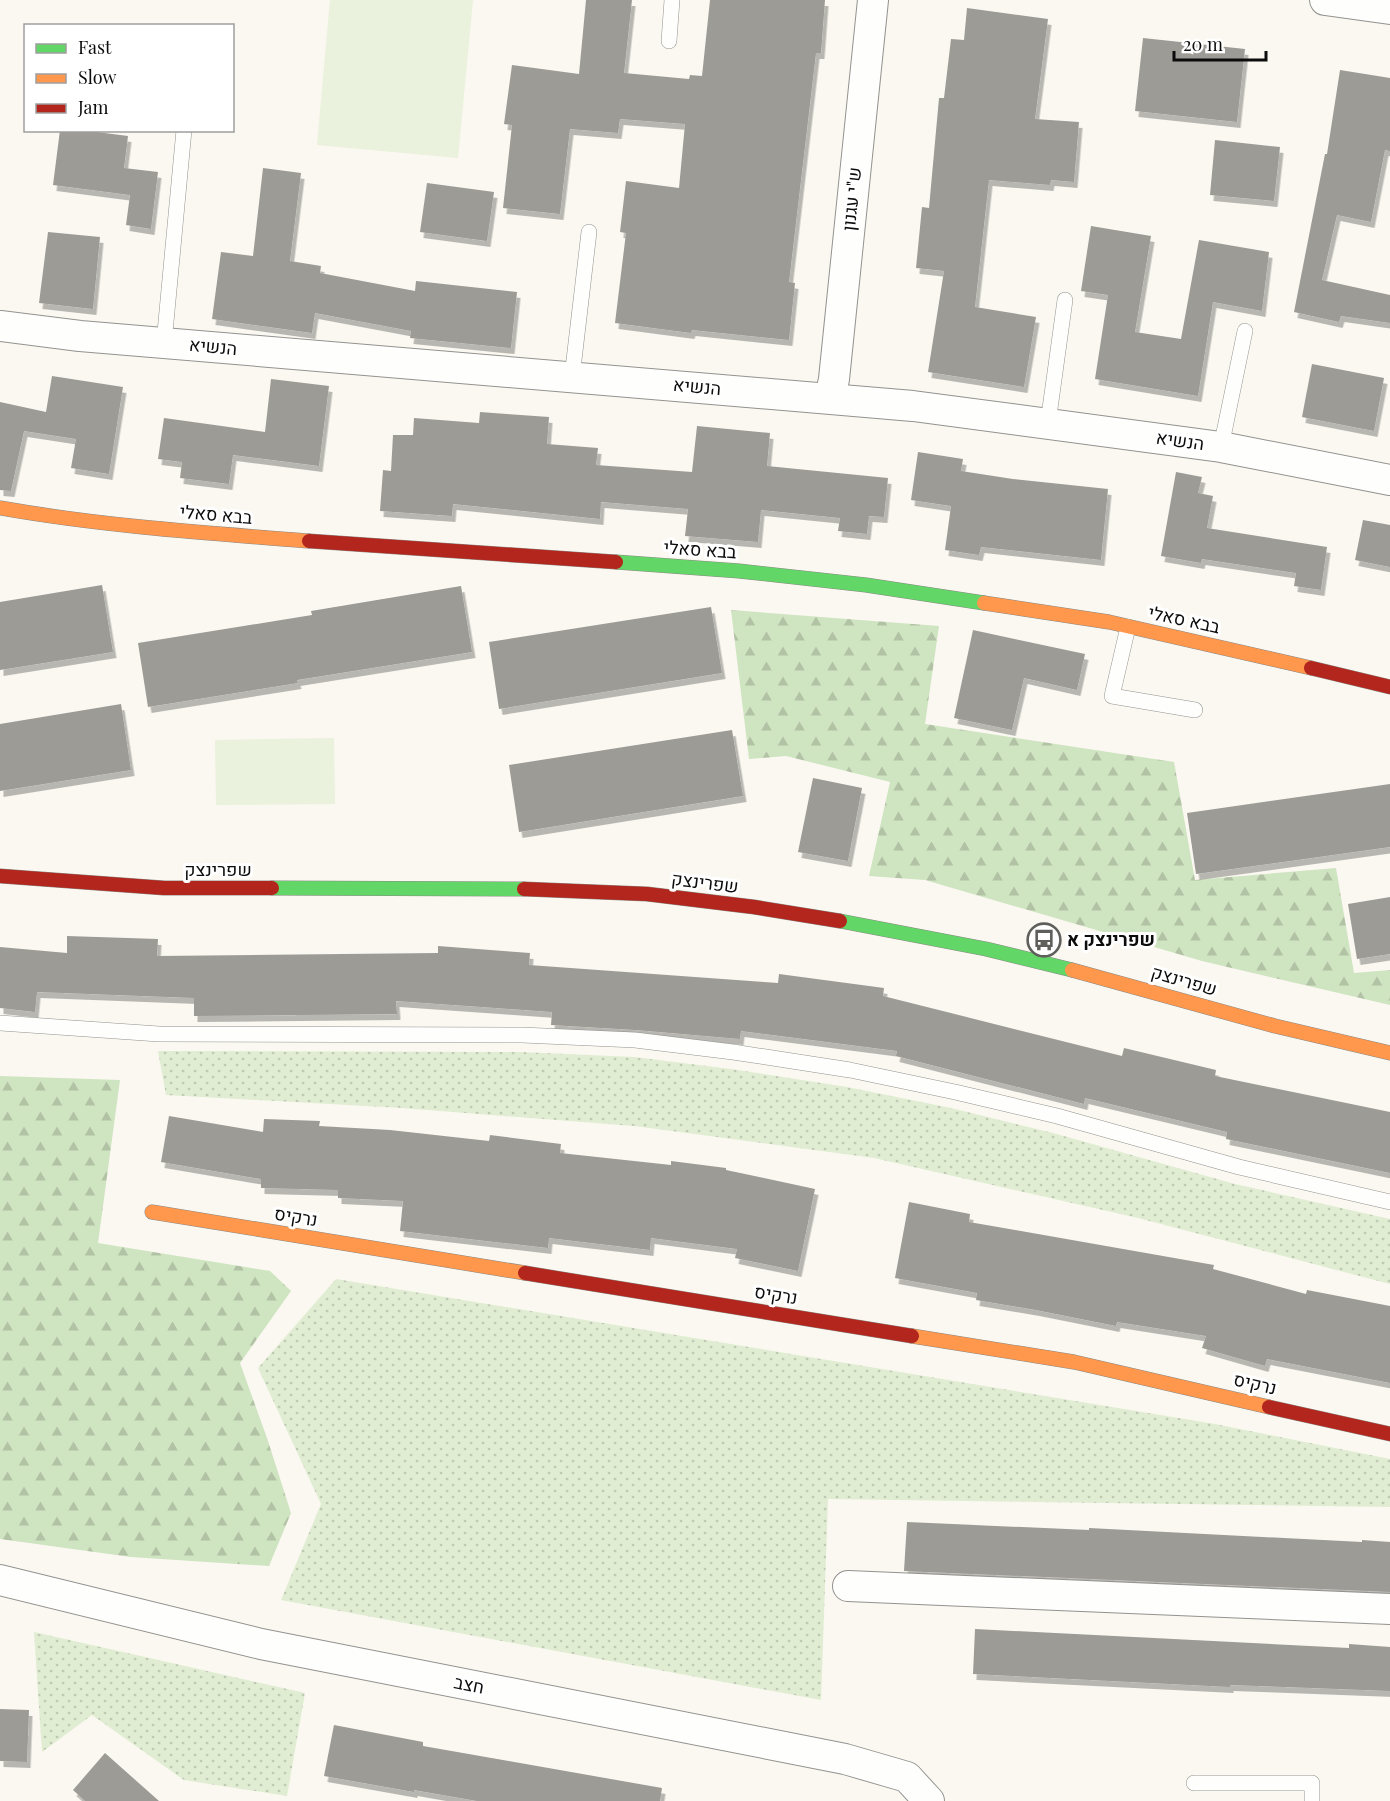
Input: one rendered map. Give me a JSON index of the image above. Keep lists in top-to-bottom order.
{
  "streets": {
    "street": [
      "ש\"י עגנון",
      "הנשיא",
      "בבא סאלי",
      "שפרינצק",
      "נרקיס",
      "חצב"
    ]
  },
  "crossings": [
    ["ש\"י עגנון", "הנשיא"]
  ],
  "places": {
    "bus stop": ["שפרינצק א"]
  },
  "legend": ["Fast", "Slow", "Jam"],
  "scale_bar": "20 m"
}
